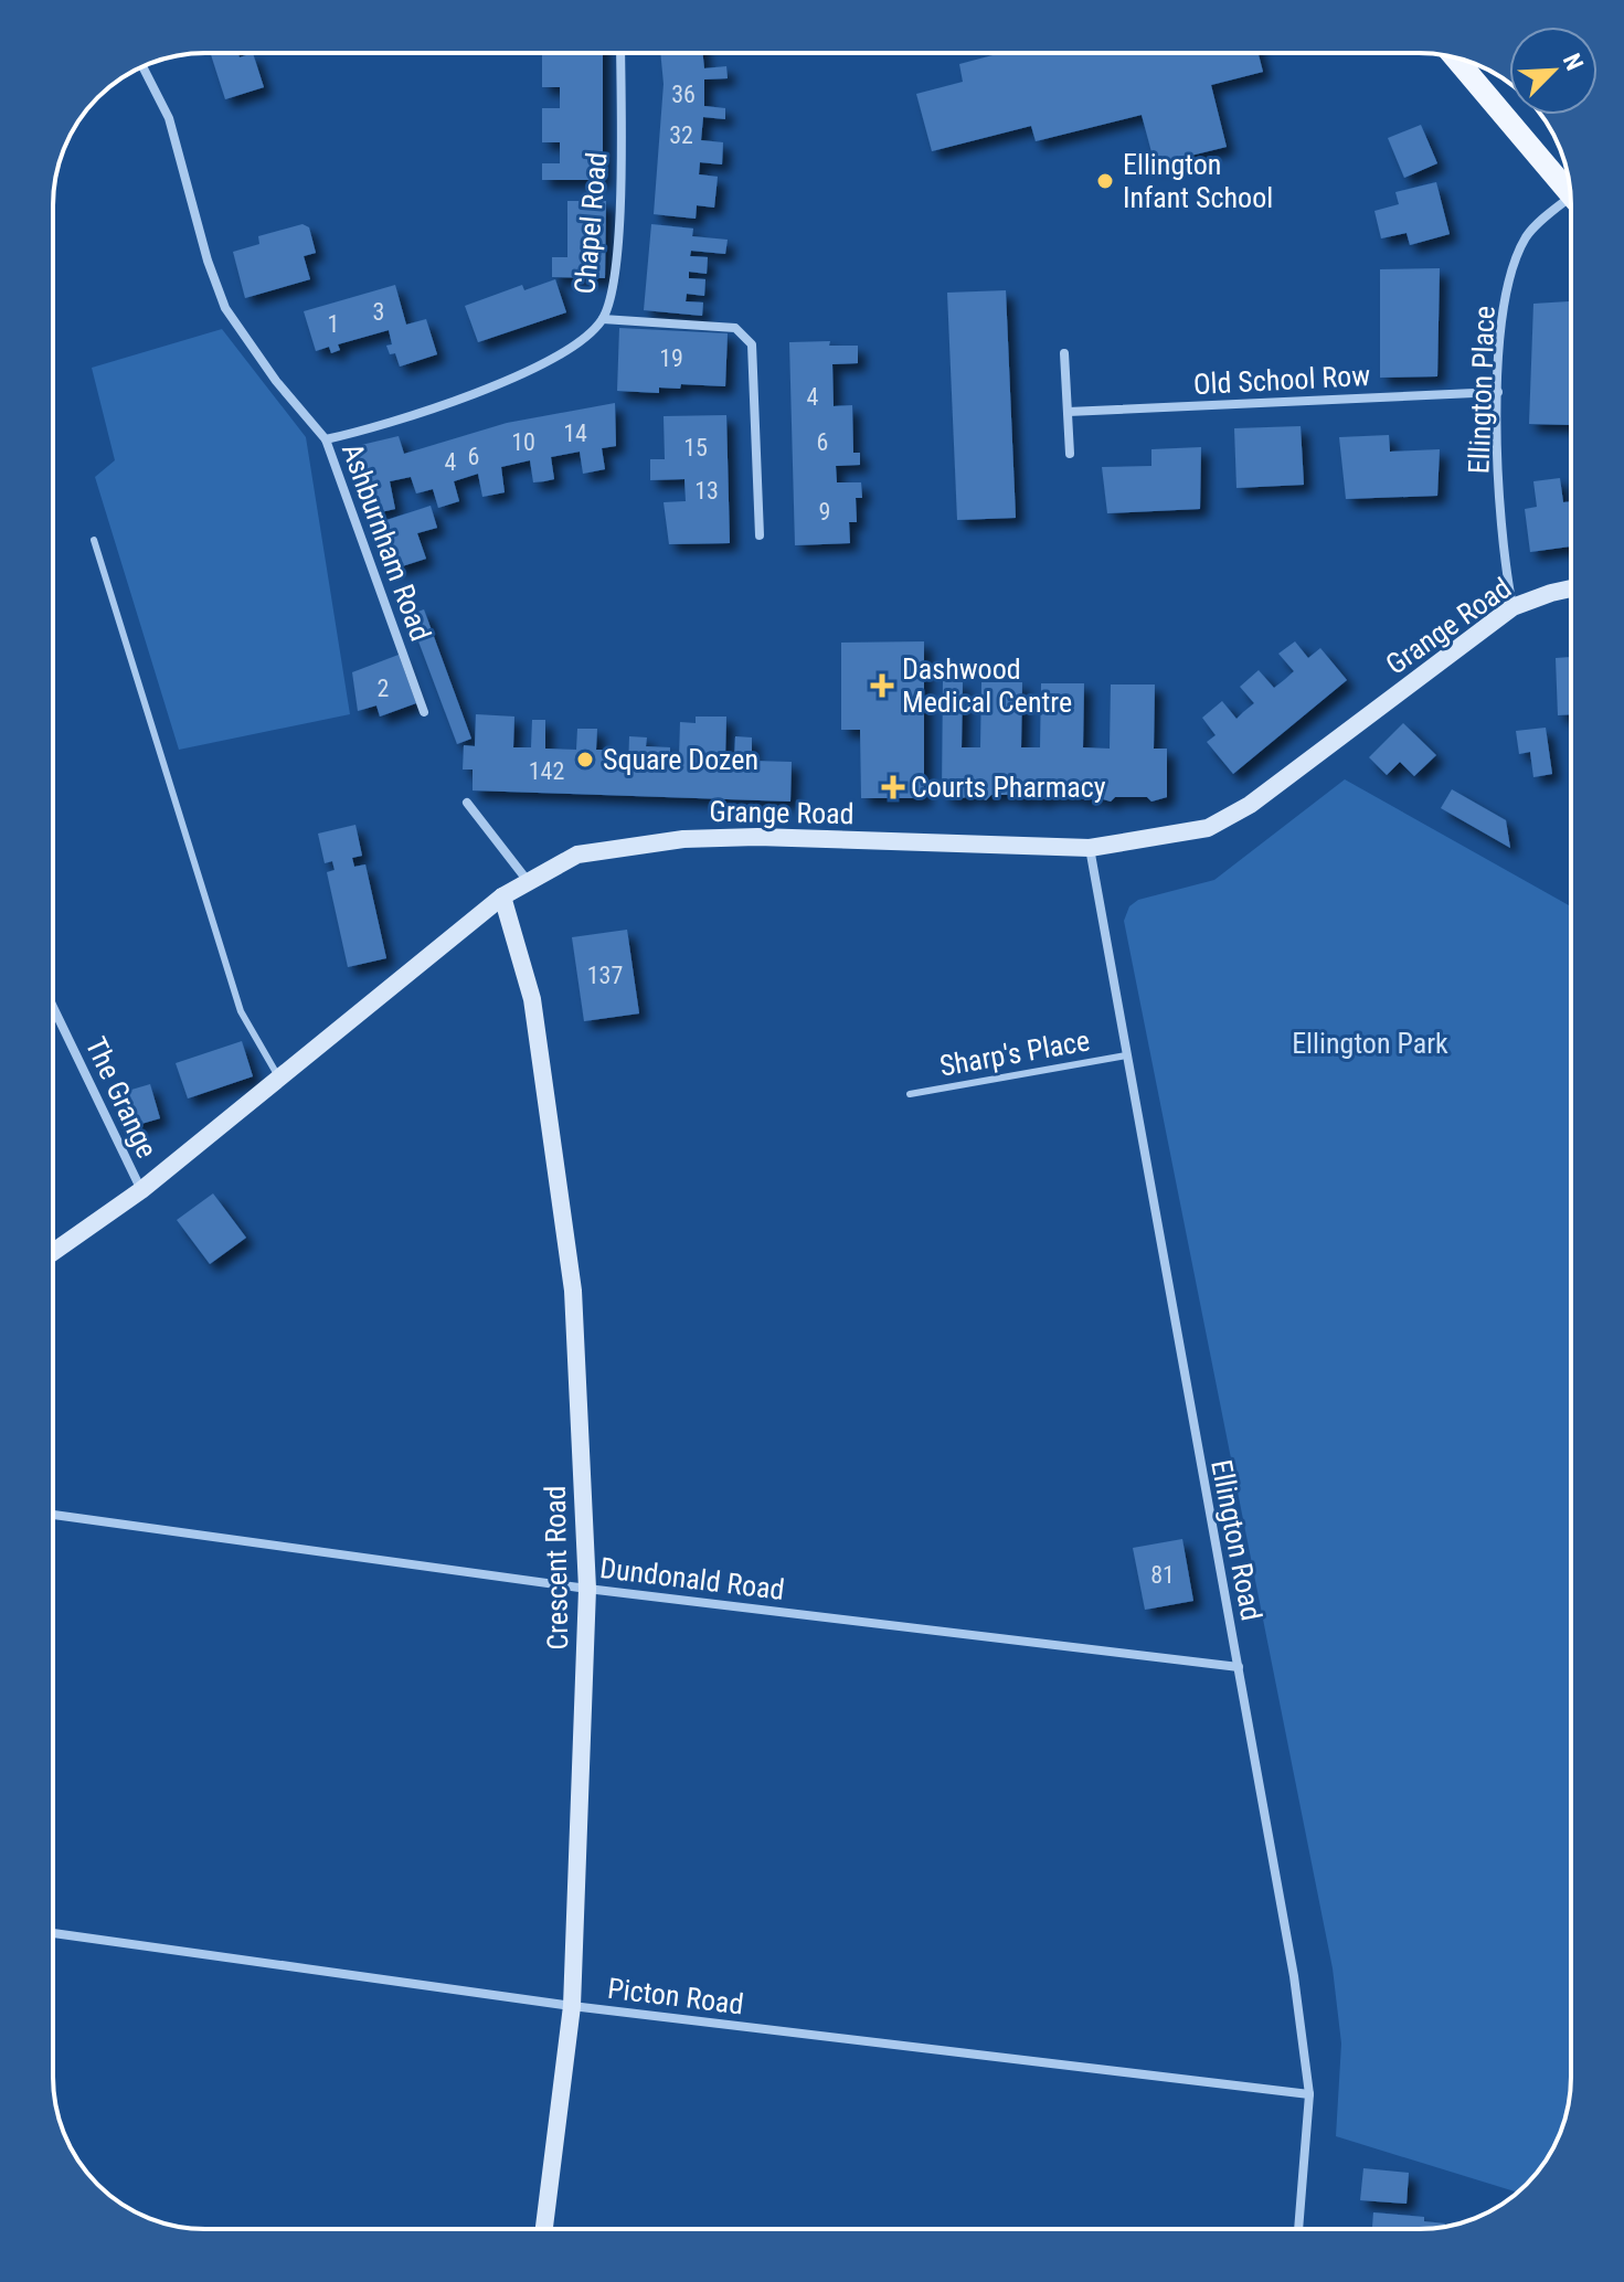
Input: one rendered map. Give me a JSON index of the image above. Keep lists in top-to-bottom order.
{
  "streets": {
    "street": [
      "Chapel Road",
      "Old School Row",
      "Ellington Place",
      "Ashburnham Road",
      "Grange Road",
      "The Grange",
      "Ellington Road",
      "Crescent Road",
      "Dundonald Road",
      "Picton Road"
    ],
    "lane": ["Sharp's Place"]
  },
  "crossings": [
    ["Chapel Road", "Ashburnham Road"],
    ["Old School Row", "Ellington Place"],
    ["Ellington Place", "Grange Road"],
    ["Grange Road", "The Grange"],
    ["Grange Road", "Ellington Road"],
    ["Grange Road", "Crescent Road"],
    ["Sharp's Place", "Ellington Road"],
    ["Ellington Road", "Dundonald Road"],
    ["Ellington Road", "Picton Road"],
    ["Crescent Road", "Dundonald Road"],
    ["Crescent Road", "Picton Road"]
  ],
  "parks": ["Ellington Park"],
  "places": {
    "other": ["Ellington Infant School", "Square Dozen"],
    "health": ["Dashwood Medical Centre", "Courts Pharmacy"]
  },
  "house_numbers": [
    "36",
    "32",
    "3",
    "1",
    "19",
    "4",
    "14",
    "10",
    "6",
    "15",
    "6",
    "4",
    "13",
    "9",
    "2",
    "142",
    "137",
    "81"
  ],
  "north": "top right"
}
